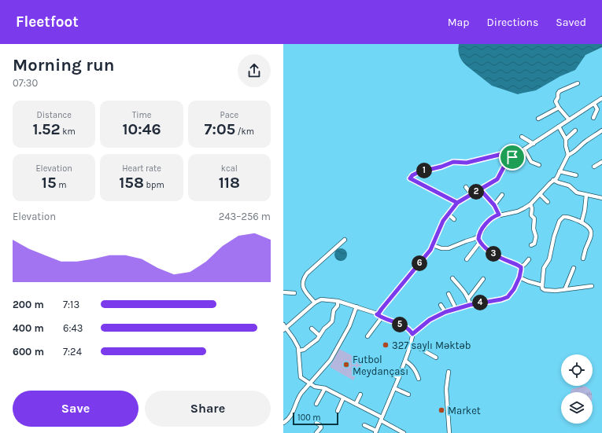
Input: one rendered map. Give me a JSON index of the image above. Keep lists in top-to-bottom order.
{
  "places": ["327 saylı Məktəb", "Futbol Meydançası", "Market"],
  "scale_bar": "100 m",
  "page": {
    "header": "Fleetfoot",
    "nav": ["Map", "Directions", "Saved"],
    "heading": ["Morning run", "07:30"],
    "stats": [
      ["Distance", "1.52 km"],
      ["Time", "10:46"],
      ["Pace", "7:05 /km"],
      ["Elevation", "15 m"],
      ["Heart rate", "158 bpm"],
      ["kcal", "118"]
    ],
    "pins": [
      "1",
      "2",
      "3",
      "6",
      "4",
      "5"
    ],
    "chart": ["Elevation", "243–256 m"],
    "list": [
      {
        "name": "200 m",
        "note": "7:13"
      },
      {
        "name": "400 m",
        "note": "6:43"
      },
      {
        "name": "600 m",
        "note": "7:24"
      }
    ],
    "buttons": ["Save", "Share"],
    "scale": "100 m"
  }
}
